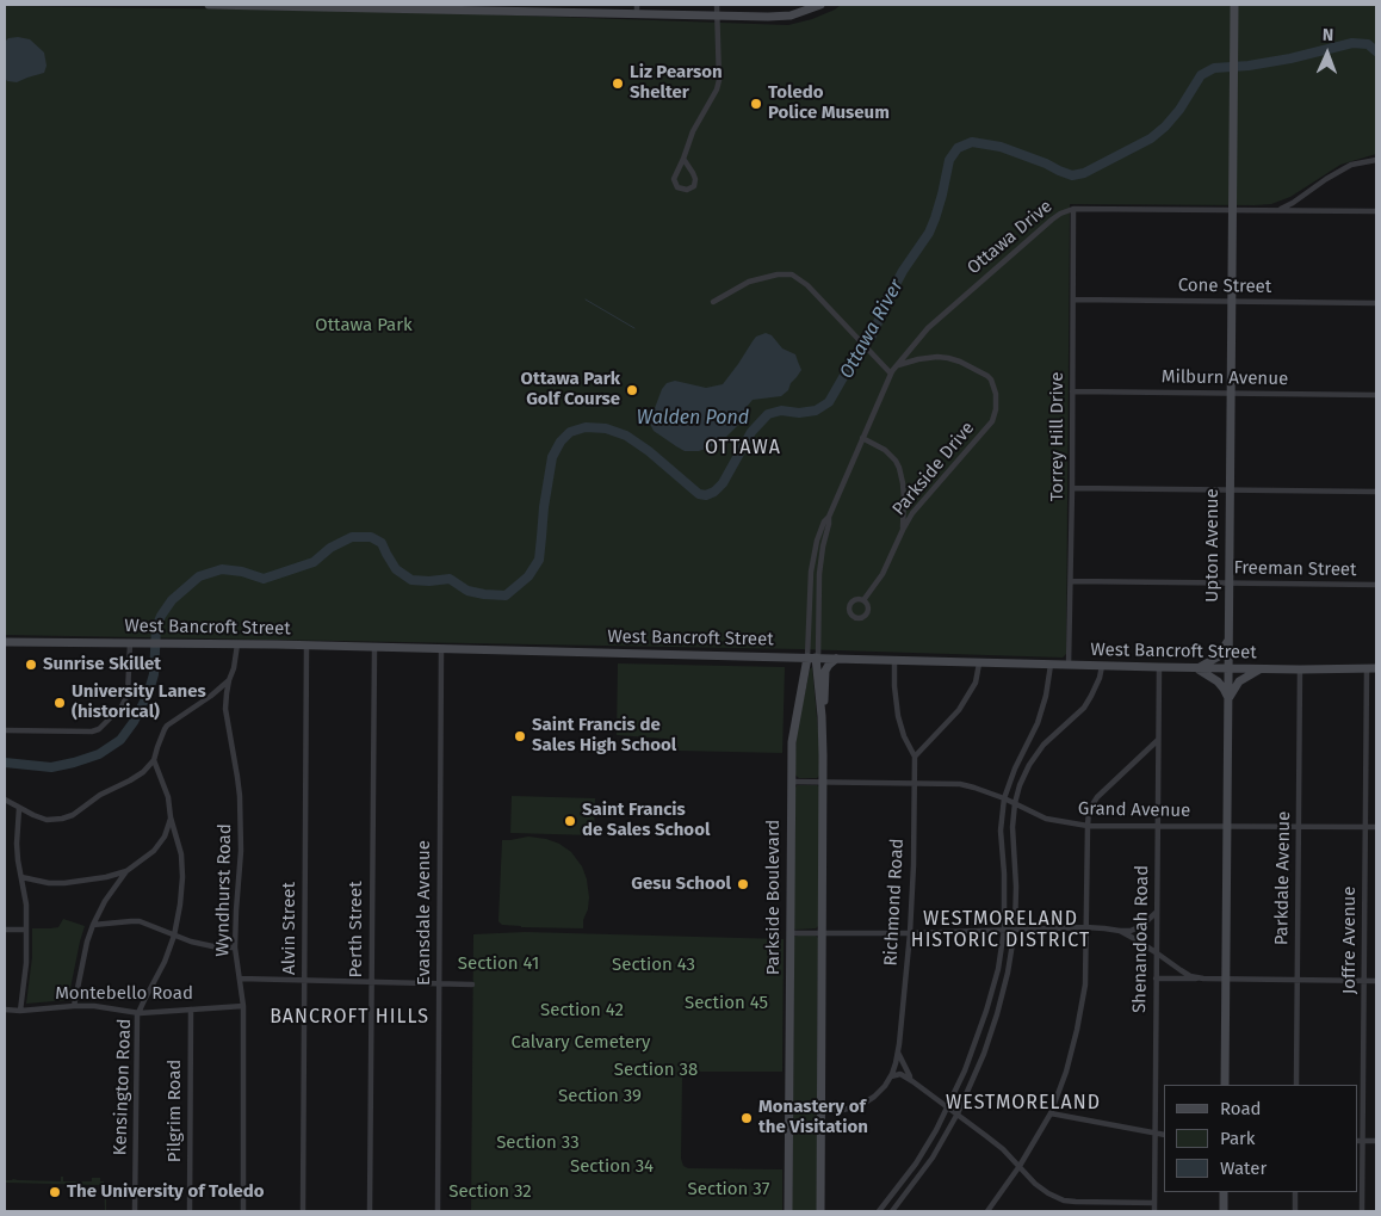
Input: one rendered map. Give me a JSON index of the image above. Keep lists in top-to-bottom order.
{
  "streets": {
    "street": [
      "Ottawa Drive",
      "Cone Street",
      "Milburn Avenue",
      "Torrey Hill Drive",
      "Parkside Drive",
      "Upton Avenue",
      "Freeman Street",
      "West Bancroft Street",
      "Grand Avenue",
      "Parkdale Avenue",
      "Wyndhurst Road",
      "Parkside Boulevard",
      "Richmond Road",
      "Evansdale Avenue",
      "Alvin Street",
      "Perth Street",
      "Shenandoah Road",
      "Joffre Avenue",
      "Montebello Road",
      "Kensington Road",
      "Pilgrim Road"
    ]
  },
  "crossings": [
    ["Ottawa Drive", "Torrey Hill Drive"],
    ["Ottawa Drive", "Parkside Drive"],
    ["Ottawa Drive", "Upton Avenue"],
    ["Ottawa Drive", "West Bancroft Street"],
    ["Ottawa Drive", "Parkside Boulevard"],
    ["Cone Street", "Torrey Hill Drive"],
    ["Cone Street", "Upton Avenue"],
    ["Milburn Avenue", "Torrey Hill Drive"],
    ["Milburn Avenue", "Upton Avenue"],
    ["Torrey Hill Drive", "Freeman Street"],
    ["Torrey Hill Drive", "West Bancroft Street"],
    ["Upton Avenue", "Freeman Street"],
    ["Upton Avenue", "West Bancroft Street"],
    ["Upton Avenue", "Grand Avenue"],
    ["West Bancroft Street", "Parkdale Avenue"],
    ["West Bancroft Street", "Wyndhurst Road"],
    ["West Bancroft Street", "Parkside Boulevard"],
    ["West Bancroft Street", "Richmond Road"],
    ["West Bancroft Street", "Evansdale Avenue"],
    ["West Bancroft Street", "Alvin Street"],
    ["West Bancroft Street", "Perth Street"],
    ["West Bancroft Street", "Shenandoah Road"],
    ["West Bancroft Street", "Joffre Avenue"],
    ["Grand Avenue", "Parkdale Avenue"],
    ["Grand Avenue", "Parkside Boulevard"],
    ["Grand Avenue", "Richmond Road"],
    ["Grand Avenue", "Shenandoah Road"],
    ["Grand Avenue", "Joffre Avenue"],
    ["Wyndhurst Road", "Montebello Road"],
    ["Parkside Boulevard", "Richmond Road"],
    ["Montebello Road", "Kensington Road"],
    ["Montebello Road", "Pilgrim Road"]
  ],
  "districts": [
    "OTTAWA",
    "WESTMORELAND HISTORIC DISTRICT",
    "BANCROFT HILLS",
    "WESTMORELAND"
  ],
  "water": ["Ottawa River", "Walden Pond"],
  "parks": [
    "Ottawa Park",
    "Section 41",
    "Section 43",
    "Section 45",
    "Section 42",
    "Calvary Cemetery",
    "Section 38",
    "Section 39",
    "Section 33",
    "Section 34",
    "Section 37",
    "Section 32"
  ],
  "places": [
    "Liz Pearson Shelter",
    "Toledo Police Museum",
    "Ottawa Park Golf Course",
    "Sunrise Skillet",
    "University Lanes (historical)",
    "Saint Francis de Sales High School",
    "Saint Francis de Sales School",
    "Gesu School",
    "Monastery of the Visitation",
    "The University of Toledo"
  ],
  "legend": ["Road", "Park", "Water"],
  "north": "top"
}
